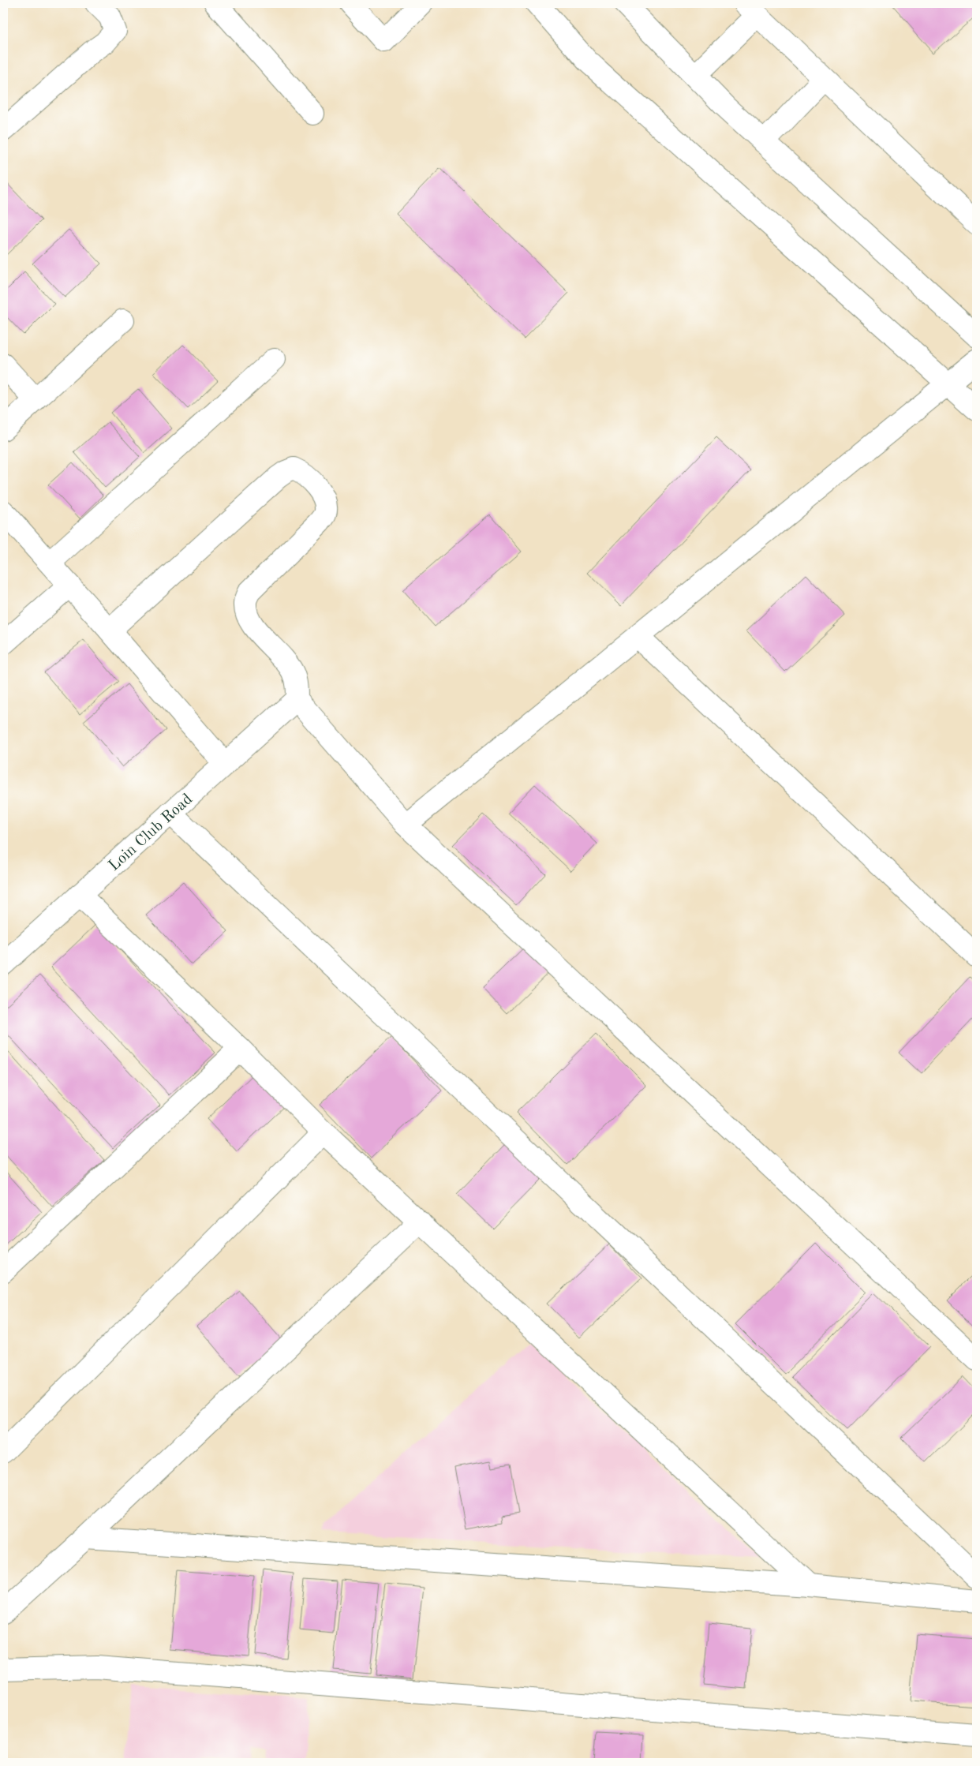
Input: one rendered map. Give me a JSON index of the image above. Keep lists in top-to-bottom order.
{
  "streets": {
    "street": ["Loin Club Road"]
  }
}
